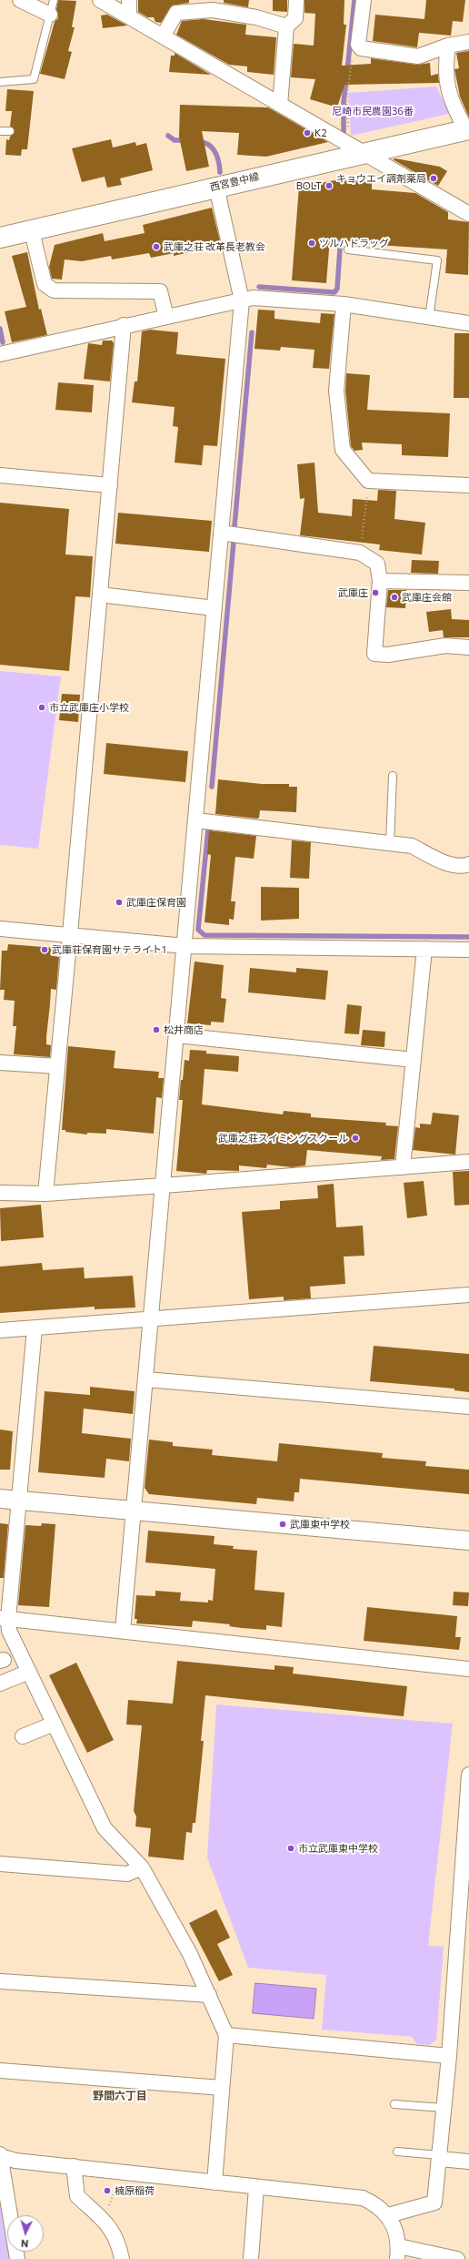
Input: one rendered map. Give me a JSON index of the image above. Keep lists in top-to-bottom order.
{
  "streets": {
    "main road": ["西宮豊中線"]
  },
  "districts": ["野間六丁目"],
  "parks": ["尼崎市民農園36番"],
  "places": [
    "K2",
    "キョウエイ調剤薬局",
    "BOLT",
    "ツルハドラッグ",
    "武庫之荘 改革長老教会",
    "武庫庄",
    "武庫庄会館",
    "市立武庫庄小学校",
    "武庫庄保育園",
    "武庫荘保育園サテライト1",
    "松井商店",
    "武庫之荘スイミングスクール",
    "武庫東中学校",
    "市立武庫東中学校",
    "楠原稲荷"
  ],
  "north": "bottom"
}
